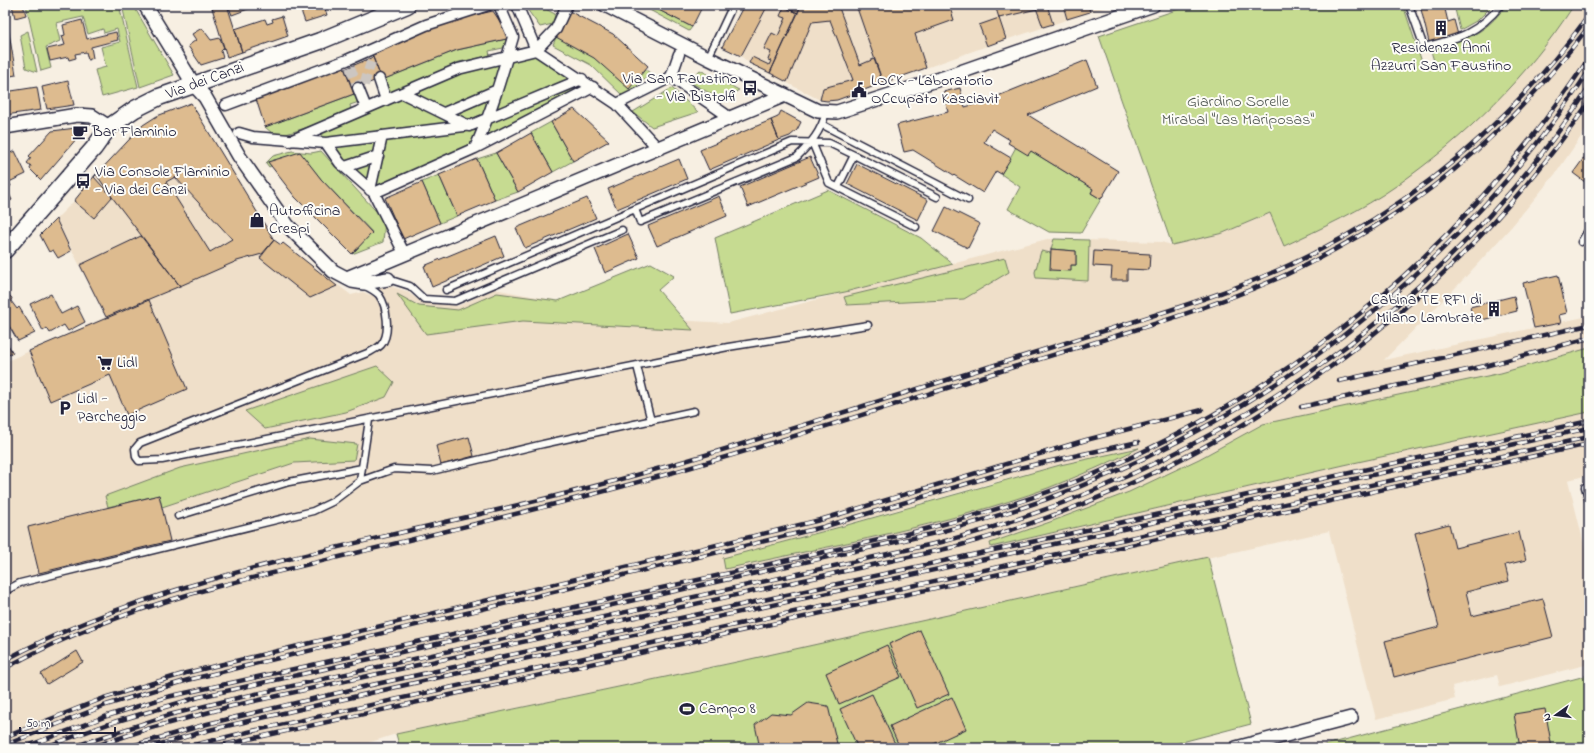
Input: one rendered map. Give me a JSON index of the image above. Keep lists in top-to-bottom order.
{
  "streets": {
    "street": ["Via dei Canzi"]
  },
  "parks": ["Giardino Sorelle Mirabal \"Las Mariposas\""],
  "places": {
    "building": ["Residenza Anni Azzurri San Faustino", "Cabina TE RFI di Milano Lambrate"],
    "bus stop": ["Via San Faustino - Via Bistolfi", "Via Console Flaminio - Via dei Canzi"],
    "public building": ["LOCK - Laboratorio OCcupato Kasciavìt"],
    "cafe": ["Bar Flaminio"],
    "shop": ["Autofficina Crespi"],
    "supermarket": ["Lidl"],
    "parking": ["Lidl - Parcheggio"],
    "sports": ["Campo 8"]
  },
  "scale_bar": "50 m",
  "north": "left"
}
